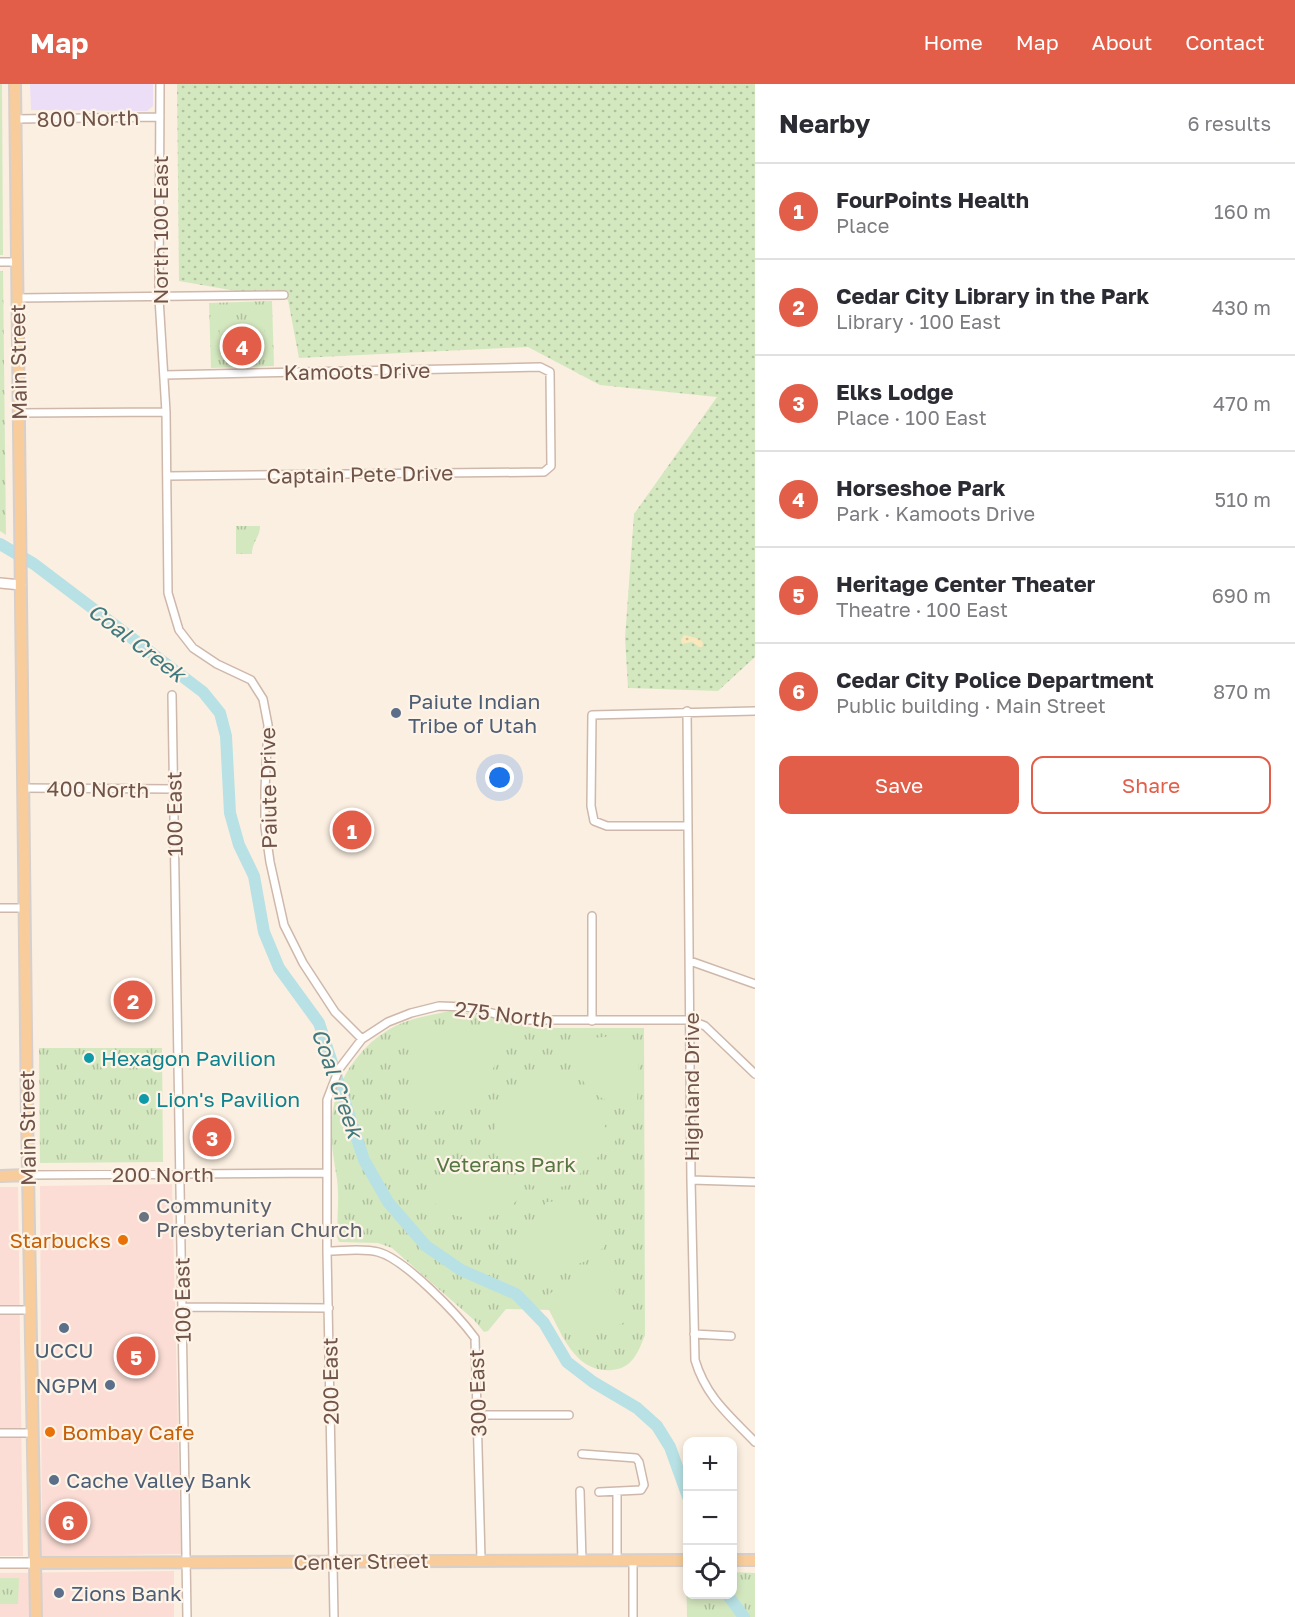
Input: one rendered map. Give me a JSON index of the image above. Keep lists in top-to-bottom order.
{
  "streets": {
    "main road": ["Main Street", "200 North", "Center Street"],
    "street": [
      "800 North",
      "North 100 East",
      "Kamoots Drive",
      "Captain Pete Drive",
      "Paiute Drive",
      "400 North",
      "100 East",
      "275 North",
      "Highland Drive",
      "200 East",
      "300 East"
    ]
  },
  "crossings": [
    ["800 North", "North 100 East"],
    ["800 North", "Main Street"],
    ["North 100 East", "Kamoots Drive"],
    ["North 100 East", "Paiute Drive"],
    ["Main Street", "400 North"],
    ["Main Street", "200 North"],
    ["Main Street", "Center Street"],
    ["Kamoots Drive", "Captain Pete Drive"],
    ["Kamoots Drive", "Paiute Drive"],
    ["Captain Pete Drive", "Paiute Drive"],
    ["Paiute Drive", "275 North"],
    ["400 North", "100 East"],
    ["100 East", "200 North"],
    ["100 East", "Center Street"],
    ["275 North", "Highland Drive"],
    ["275 North", "200 East"],
    ["200 North", "200 East"],
    ["200 East", "300 East"],
    ["200 East", "Center Street"],
    ["300 East", "Center Street"]
  ],
  "water": ["Coal Creek"],
  "parks": ["Veterans Park"],
  "places": [
    "Paiute Indian Tribe of Utah",
    "Hexagon Pavilion",
    "Lion's Pavilion",
    "Community Presbyterian Church",
    "Starbucks",
    "UCCU",
    "NGPM",
    "Bombay Cafe",
    "Cache Valley Bank",
    "Zions Bank"
  ],
  "page": {
    "header": "Map",
    "nav": [
      "Home",
      "Map",
      "About",
      "Contact"
    ],
    "heading": ["Nearby", "6 results"],
    "list": [
      {
        "mark": "1",
        "name": "FourPoints Health",
        "note": "Place",
        "value": "160 m"
      },
      {
        "mark": "2",
        "name": "Cedar City Library in the Park",
        "note": "Library · 100 East",
        "value": "430 m"
      },
      {
        "mark": "3",
        "name": "Elks Lodge",
        "note": "Place · 100 East",
        "value": "470 m"
      },
      {
        "mark": "4",
        "name": "Horseshoe Park",
        "note": "Park · Kamoots Drive",
        "value": "510 m"
      },
      {
        "mark": "5",
        "name": "Heritage Center Theater",
        "note": "Theatre · 100 East",
        "value": "690 m"
      },
      {
        "mark": "6",
        "name": "Cedar City Police Department",
        "note": "Public building · Main Street",
        "value": "870 m"
      }
    ],
    "pins": [
      "4",
      "1",
      "2",
      "3",
      "5",
      "6"
    ],
    "buttons": ["Save", "Share"],
    "map_buttons": ["+", "−"]
  }
}
